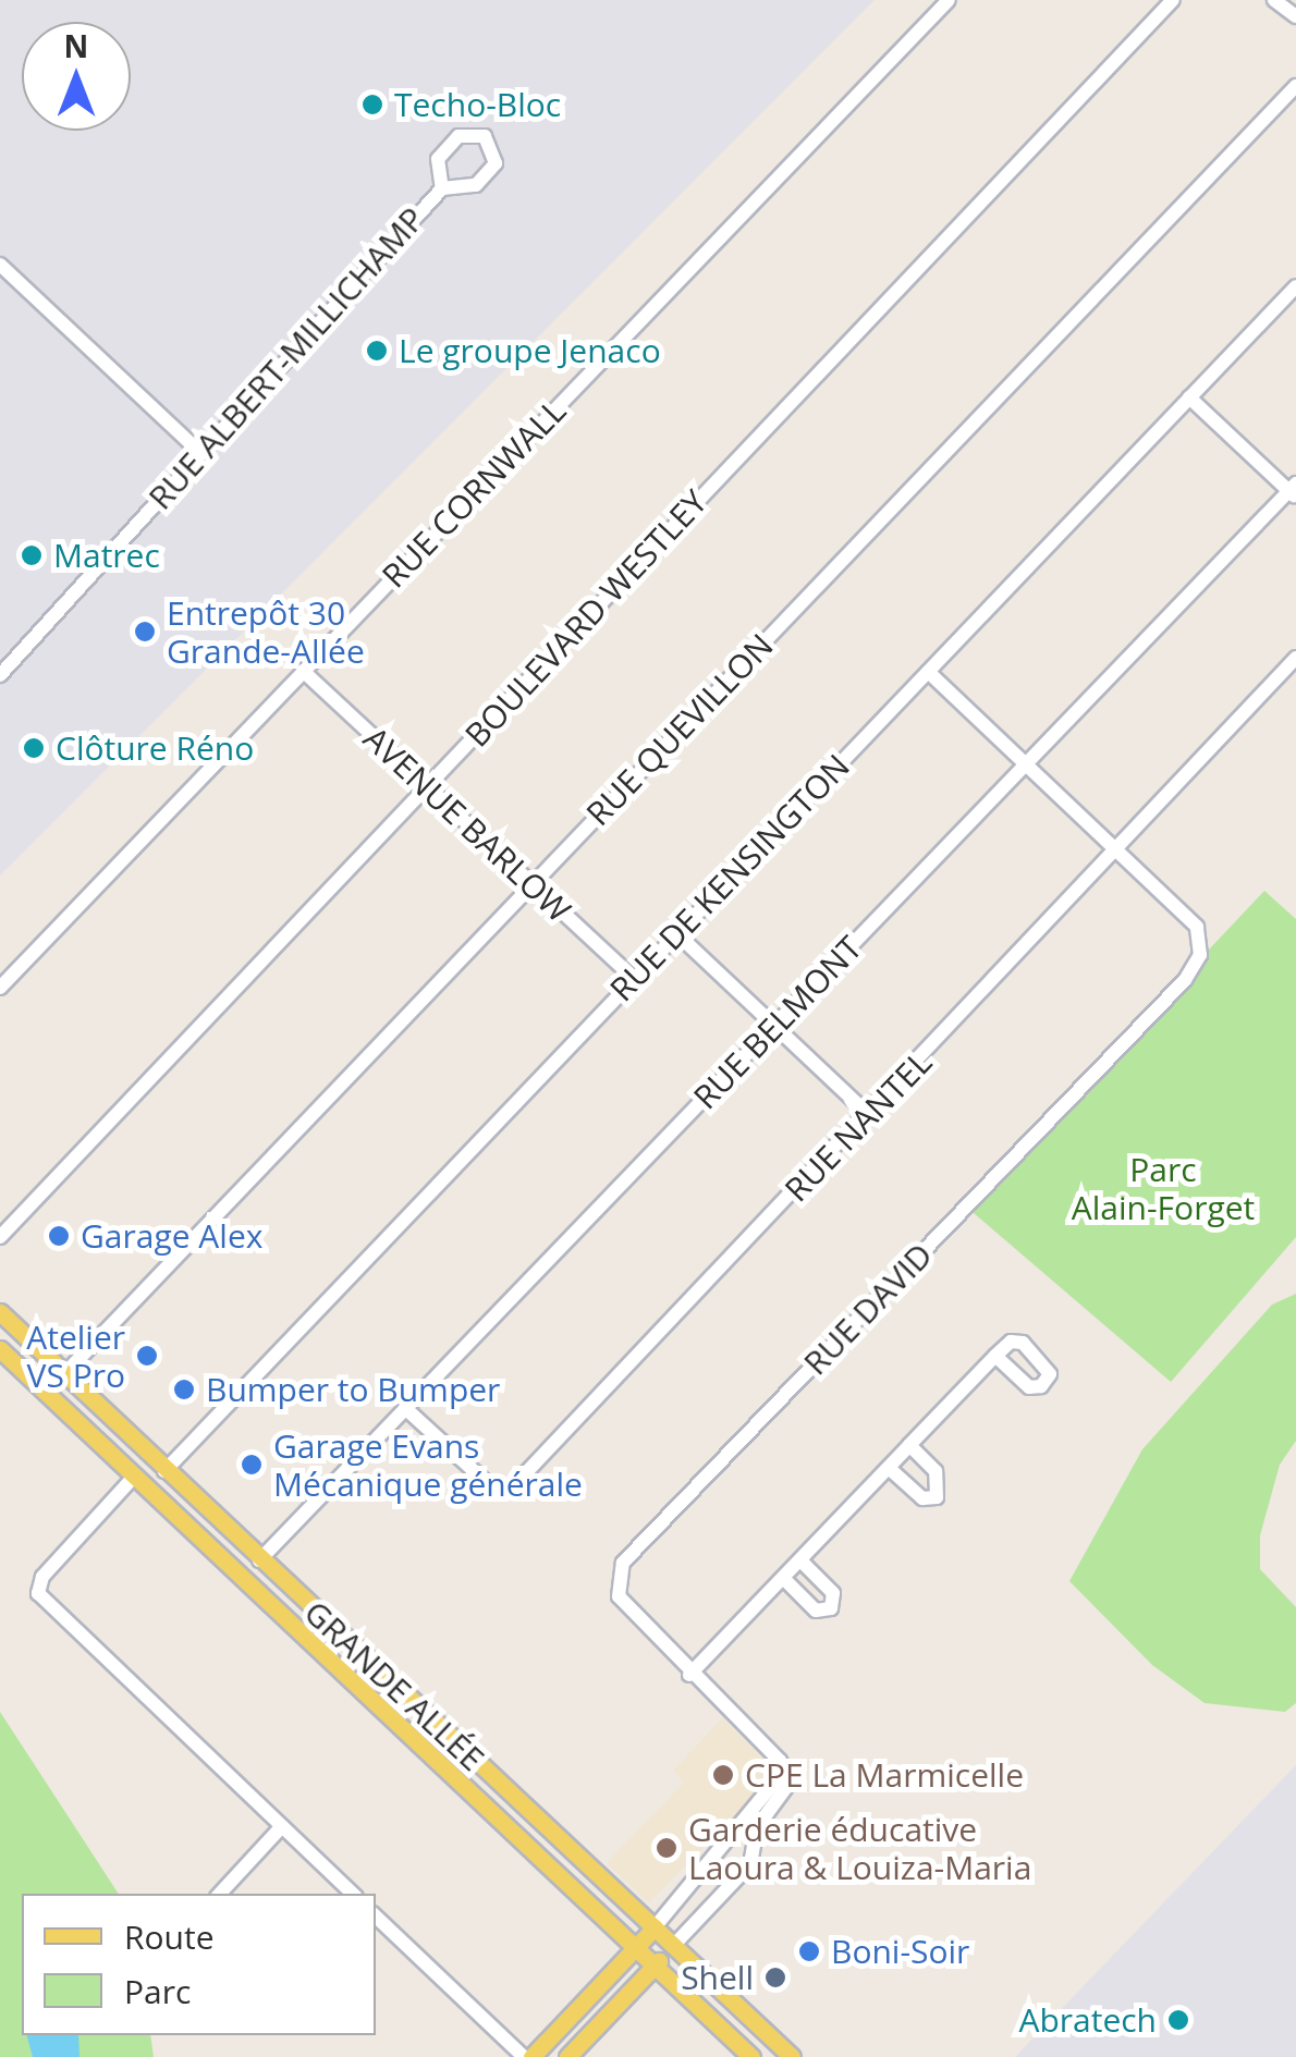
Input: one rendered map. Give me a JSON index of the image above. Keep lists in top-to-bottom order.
{
  "streets": {
    "main road": ["GRANDE ALLÉE"],
    "street": [
      "RUE ALBERT-MILLICHAMP",
      "RUE CORNWALL",
      "BOULEVARD WESTLEY",
      "RUE QUEVILLON",
      "AVENUE BARLOW",
      "RUE DE KENSINGTON",
      "RUE BELMONT",
      "RUE NANTEL",
      "RUE DAVID"
    ]
  },
  "crossings": [
    ["RUE CORNWALL", "AVENUE BARLOW"],
    ["BOULEVARD WESTLEY", "AVENUE BARLOW"],
    ["RUE QUEVILLON", "AVENUE BARLOW"],
    ["RUE QUEVILLON", "GRANDE ALLÉE"],
    ["AVENUE BARLOW", "RUE DE KENSINGTON"],
    ["RUE DE KENSINGTON", "GRANDE ALLÉE"],
    ["RUE BELMONT", "RUE NANTEL"],
    ["RUE BELMONT", "GRANDE ALLÉE"],
    ["RUE NANTEL", "RUE DAVID"]
  ],
  "parks": ["Parc Alain-Forget"],
  "places": [
    "Techo-Bloc",
    "Le groupe Jenaco",
    "Matrec",
    "Entrepôt 30 Grande-Allée",
    "Clôture Réno",
    "Garage Alex",
    "Atelier VS Pro",
    "Bumper to Bumper",
    "Garage Evans Mécanique générale",
    "CPE La Marmicelle",
    "Garderie éducative Laoura & Louiza-Maria",
    "Boni-Soir",
    "Shell",
    "Abratech"
  ],
  "legend": ["Route", "Parc"],
  "north": "top"
}
